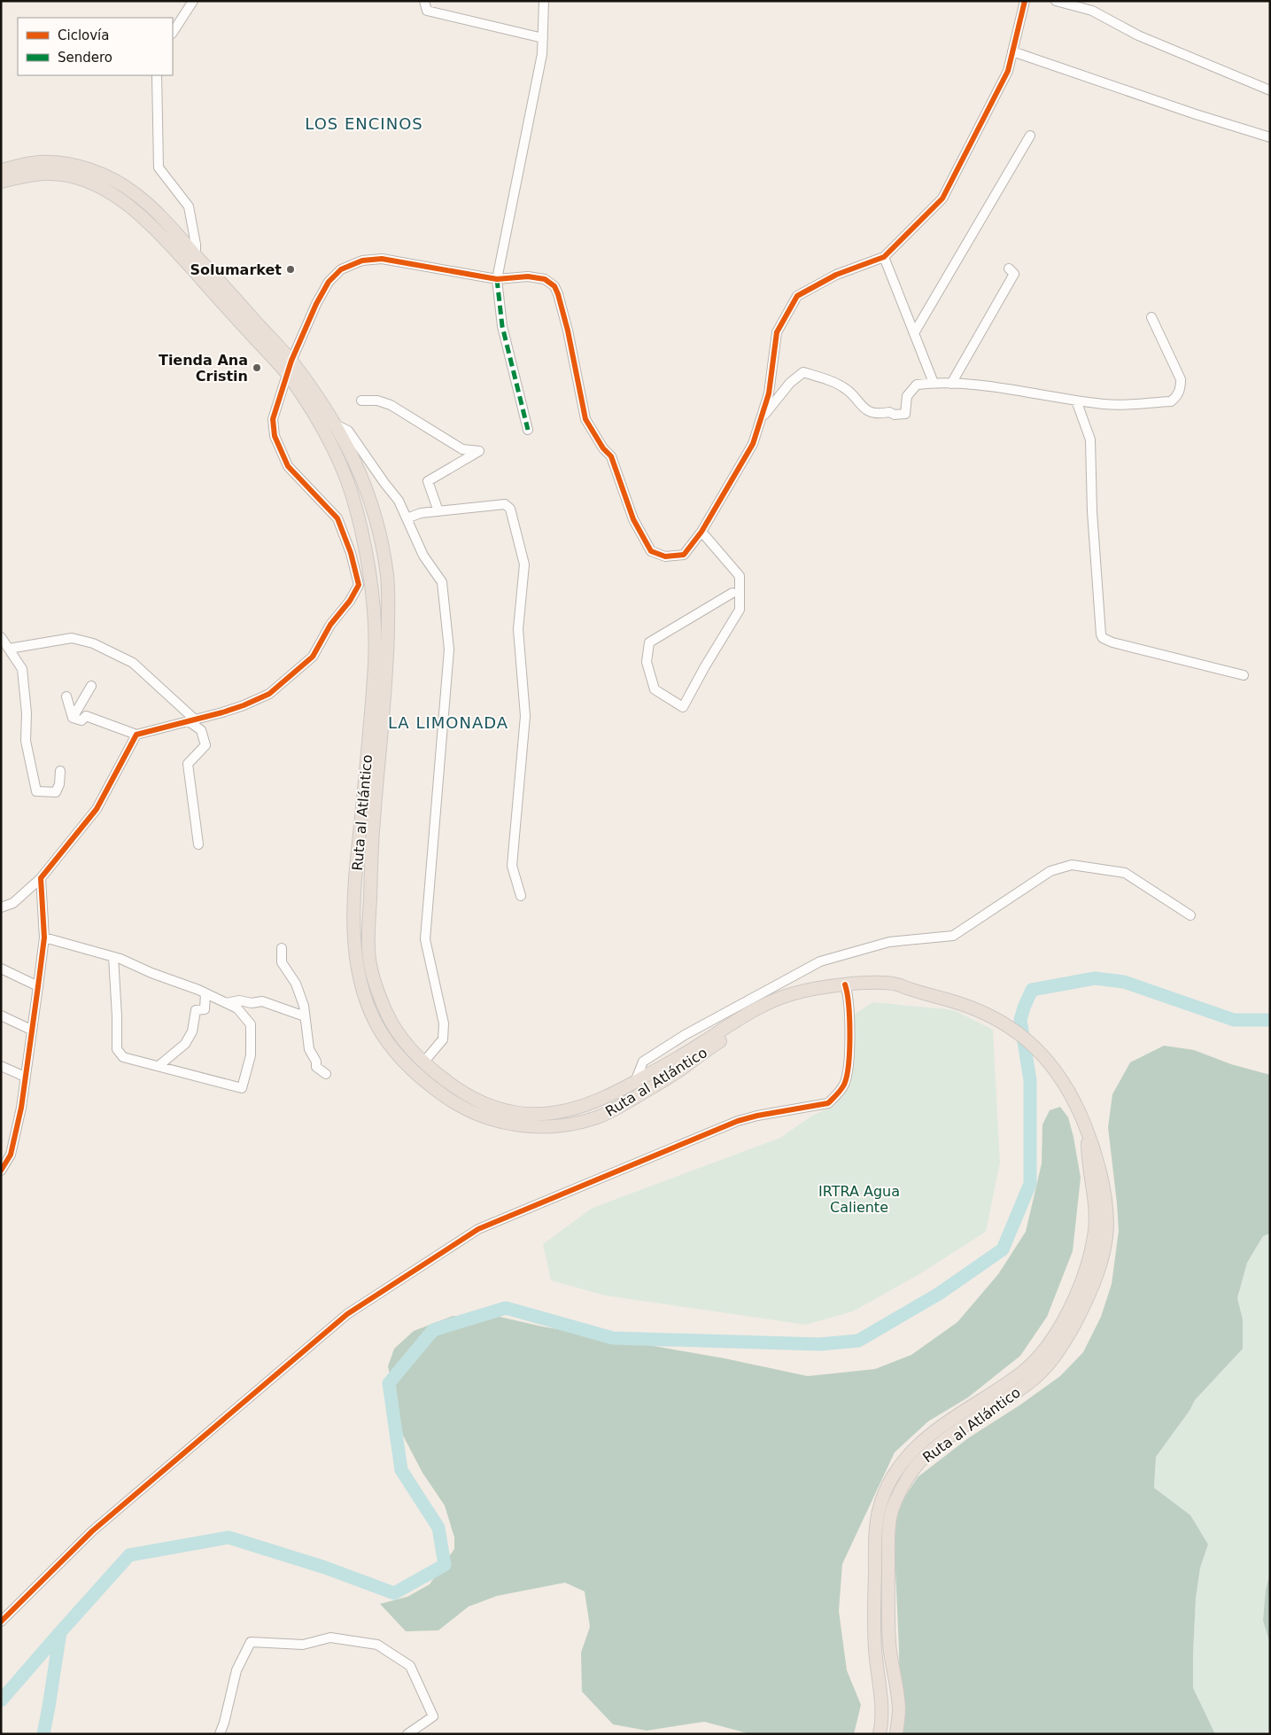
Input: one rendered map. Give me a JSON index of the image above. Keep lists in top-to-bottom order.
{
  "streets": {
    "highway": ["Ruta al Atlántico"]
  },
  "districts": ["LOS ENCINOS", "LA LIMONADA"],
  "parks": ["IRTRA Agua Caliente"],
  "places": ["Solumarket", "Tienda Ana Cristin"],
  "legend": ["Ciclovía", "Sendero"]
}
